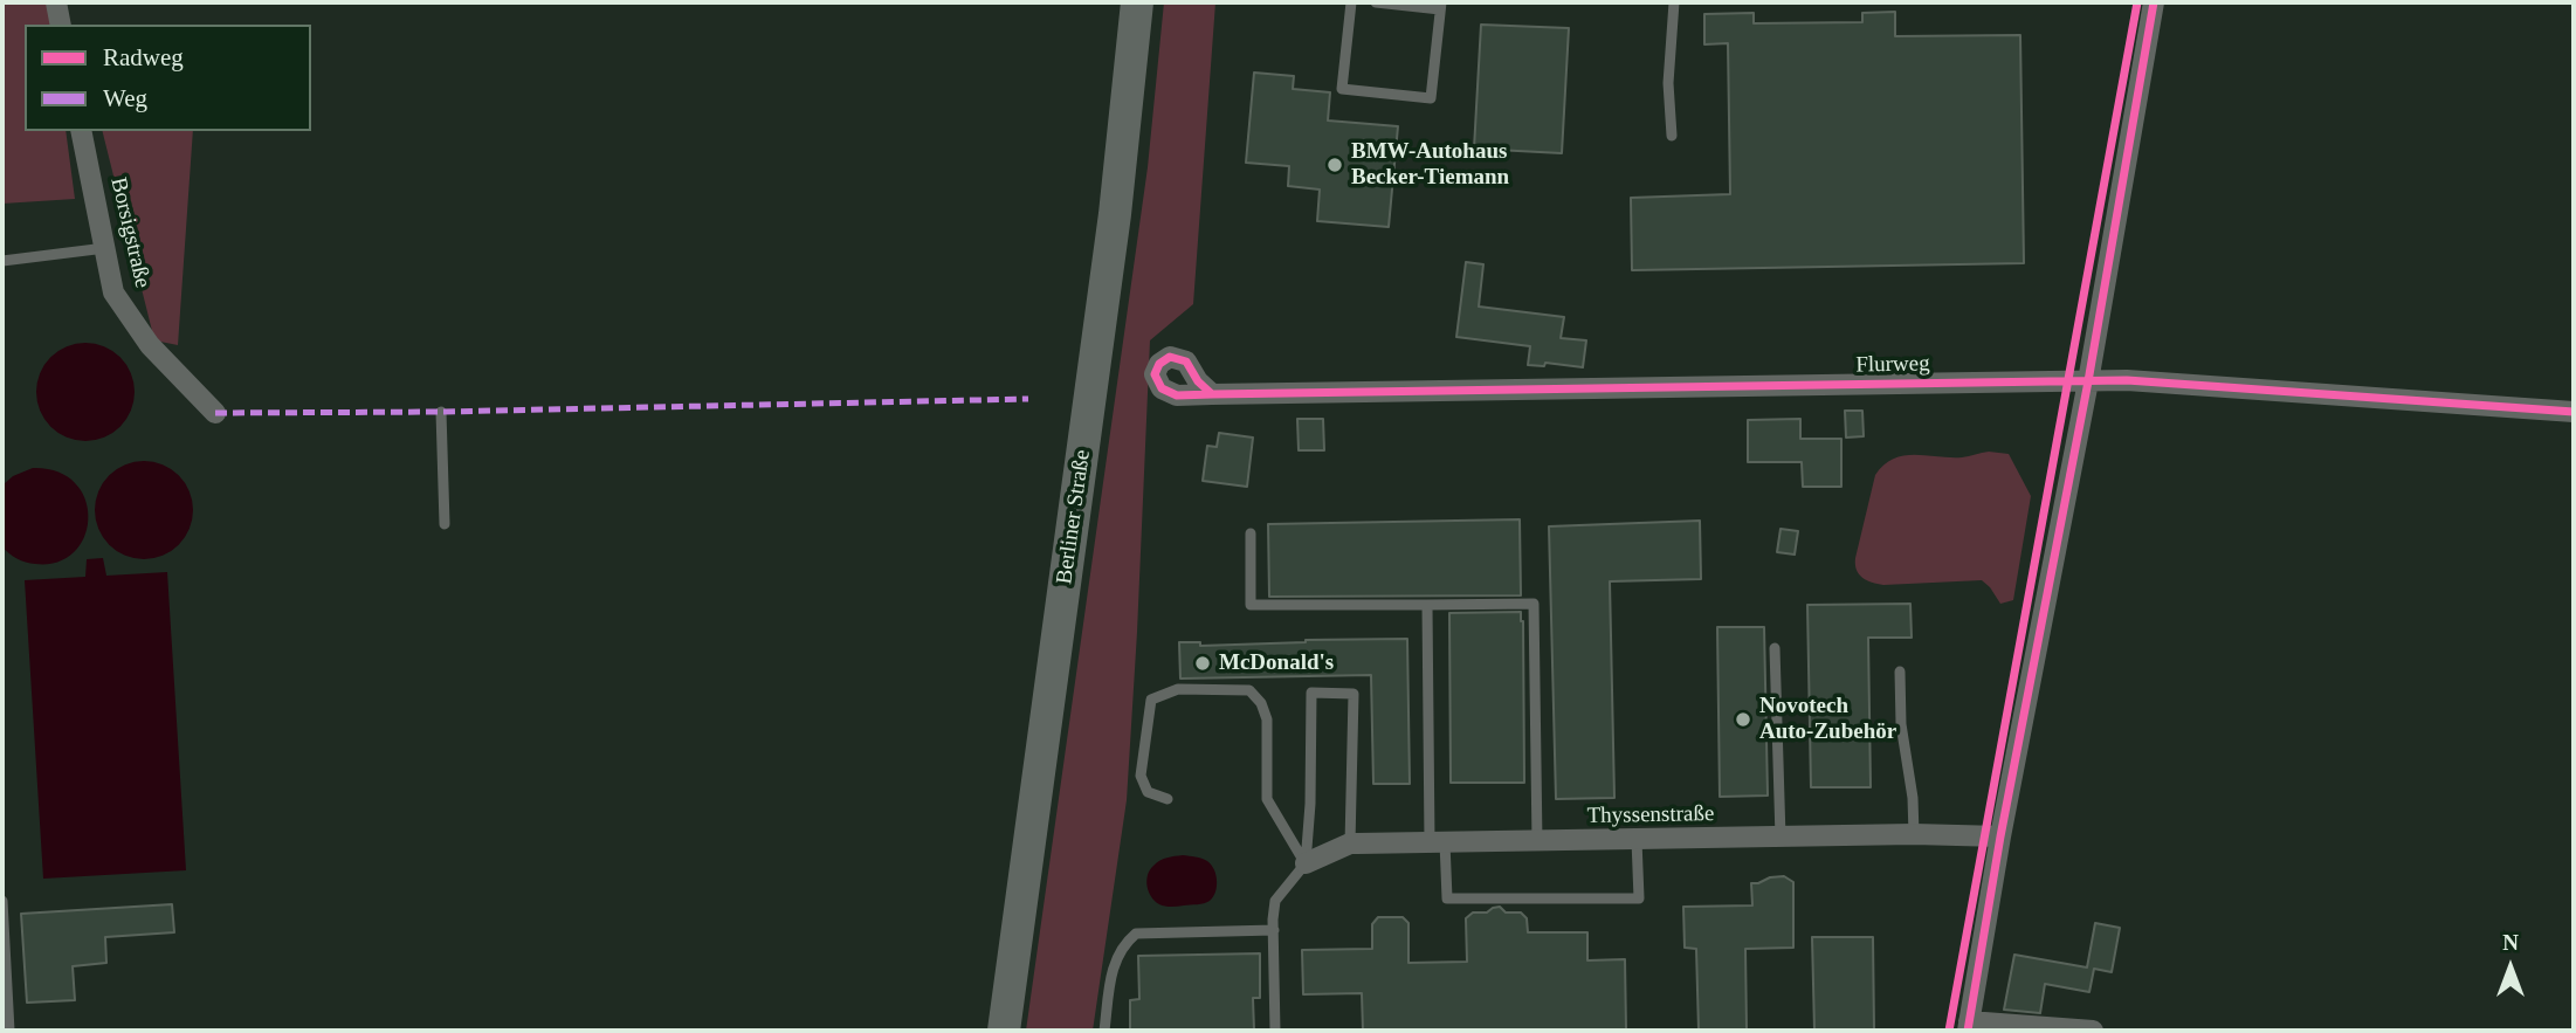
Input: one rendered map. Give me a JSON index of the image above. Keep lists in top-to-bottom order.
{
  "streets": {
    "main road": ["Berliner Straße"],
    "street": ["Borsigstraße", "Flurweg", "Thyssenstraße"]
  },
  "places": ["BMW-Autohaus Becker-Tiemann", "McDonald's", "Novotech Auto-Zubehör"],
  "legend": ["Radweg", "Weg"],
  "north": "top"
}
